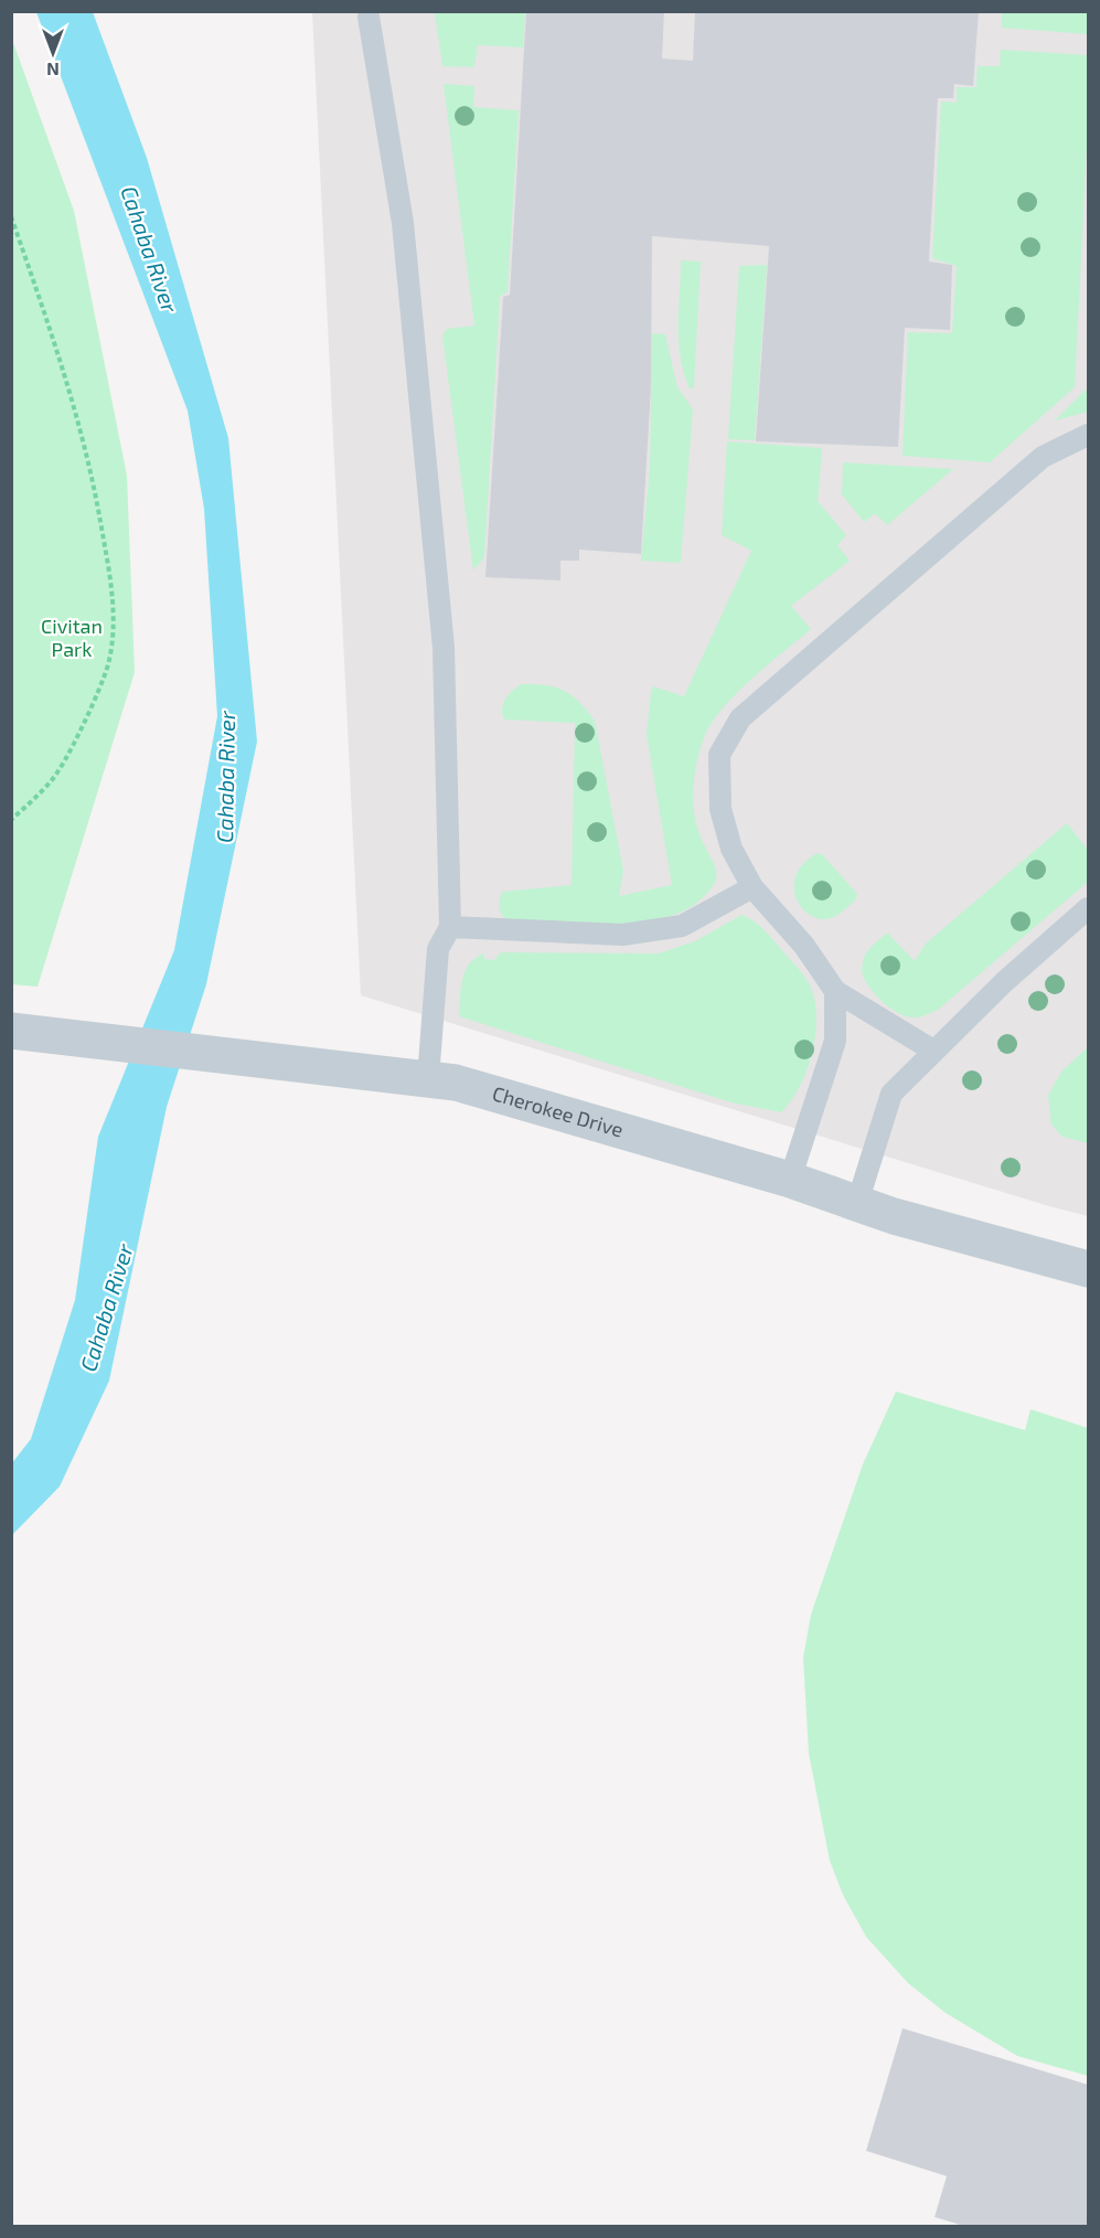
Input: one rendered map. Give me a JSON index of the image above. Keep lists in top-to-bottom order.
{
  "streets": {
    "street": ["Cherokee Drive"]
  },
  "water": ["Cahaba River"],
  "parks": ["Civitan Park"],
  "north": "bottom"
}
